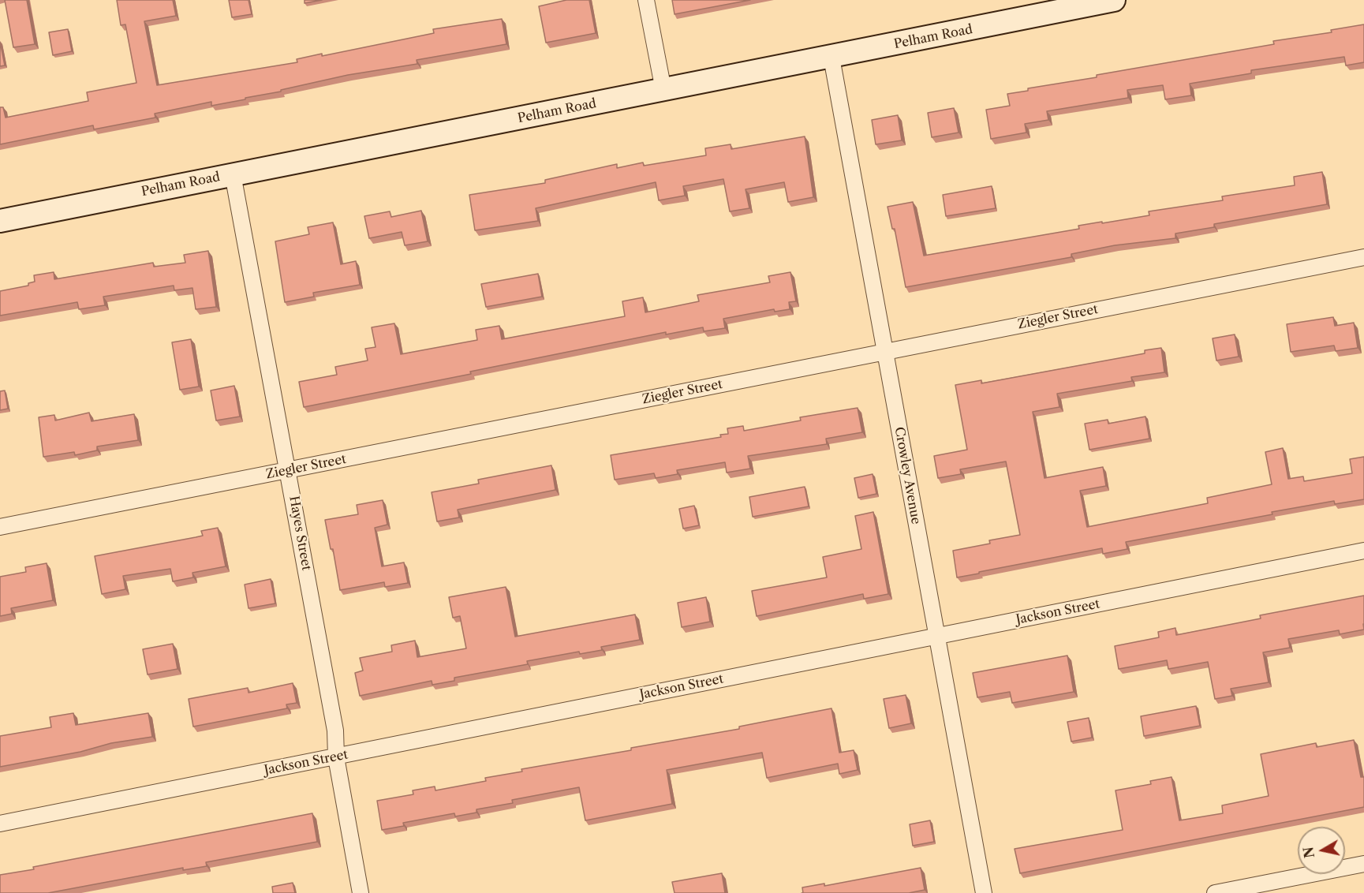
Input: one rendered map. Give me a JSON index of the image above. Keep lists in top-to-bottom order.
{
  "streets": {
    "main road": ["Pelham Road"],
    "street": [
      "Ziegler Street",
      "Crowley Avenue",
      "Hayes Street",
      "Jackson Street"
    ]
  },
  "crossings": [
    ["Pelham Road", "Crowley Avenue"],
    ["Pelham Road", "Hayes Street"],
    ["Ziegler Street", "Crowley Avenue"],
    ["Ziegler Street", "Hayes Street"],
    ["Crowley Avenue", "Jackson Street"],
    ["Hayes Street", "Jackson Street"]
  ],
  "north": "left"
}
